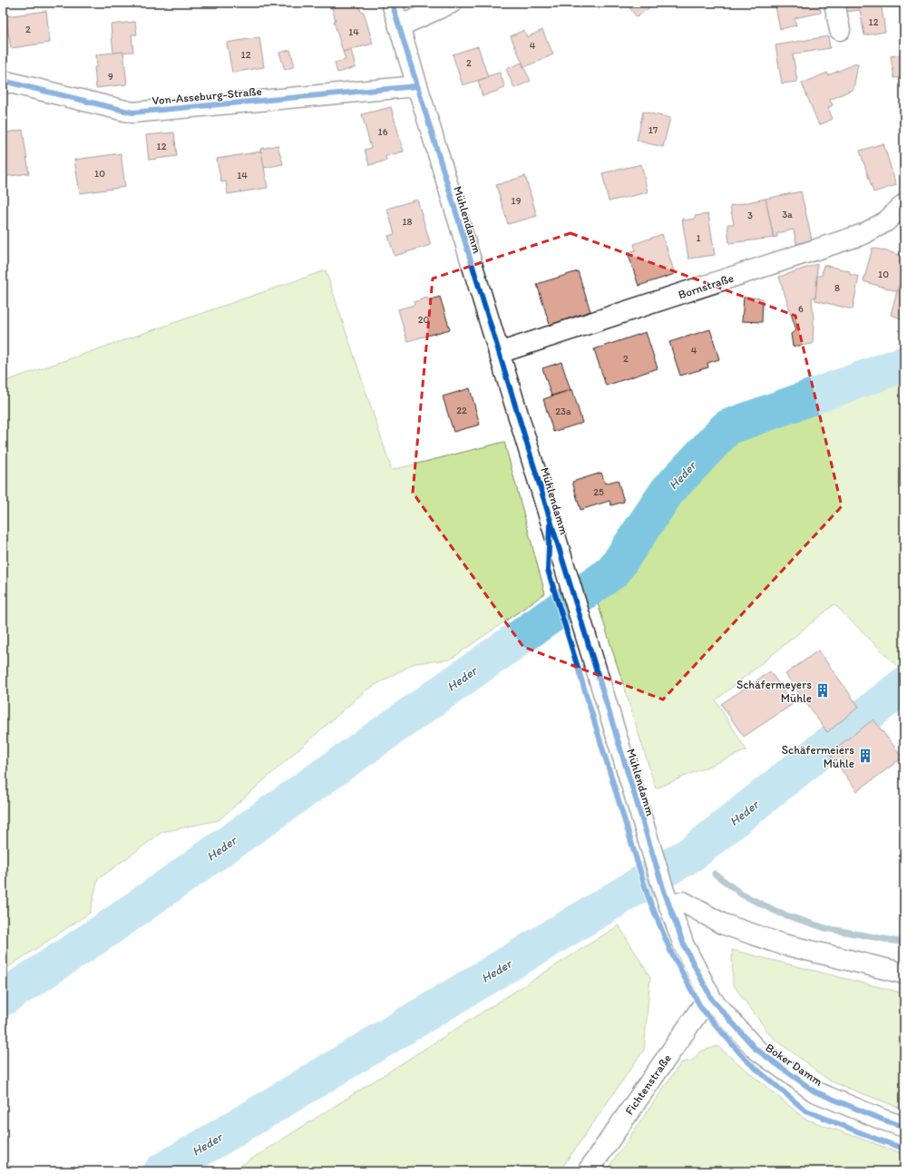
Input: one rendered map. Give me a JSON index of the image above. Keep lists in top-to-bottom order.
{
  "streets": {
    "street": [
      "Von-Asseburg-Straße",
      "Mühlendamm",
      "Bornstraße",
      "Boker Damm",
      "Fichtenstraße"
    ]
  },
  "crossings": [
    ["Von-Asseburg-Straße", "Mühlendamm"],
    ["Mühlendamm", "Bornstraße"],
    ["Mühlendamm", "Boker Damm"],
    ["Mühlendamm", "Fichtenstraße"],
    ["Boker Damm", "Fichtenstraße"]
  ],
  "water": ["Heder"],
  "places": {
    "building": ["Schäfermeyers Mühle", "Schäfermeiers Mühle"]
  },
  "house_numbers": [
    "12",
    "2",
    "14",
    "4",
    "12",
    "2",
    "9",
    "17",
    "16",
    "12",
    "10",
    "14",
    "19",
    "3a",
    "3",
    "18",
    "1",
    "10",
    "8",
    "6",
    "20",
    "4",
    "2",
    "22",
    "23a",
    "25"
  ]
}
